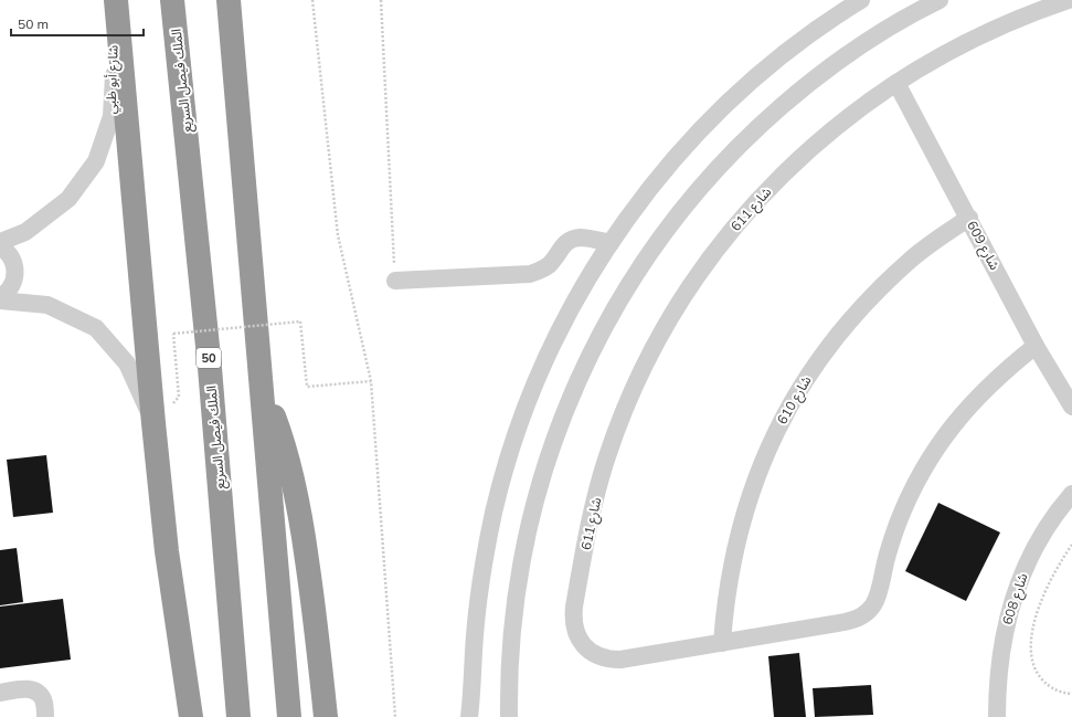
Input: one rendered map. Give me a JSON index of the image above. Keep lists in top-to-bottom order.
{
  "streets": {
    "highway": ["الملك فيصل السريع", "50"],
    "street": [
      "شارع أبو ظبي",
      "شارع 611",
      "شارع 609",
      "شارع 610",
      "شارع 608"
    ]
  },
  "crossings": [
    ["شارع 611", "شارع 609"],
    ["شارع 611", "شارع 610"],
    ["شارع 609", "شارع 610"]
  ],
  "scale_bar": "50 m"
}
